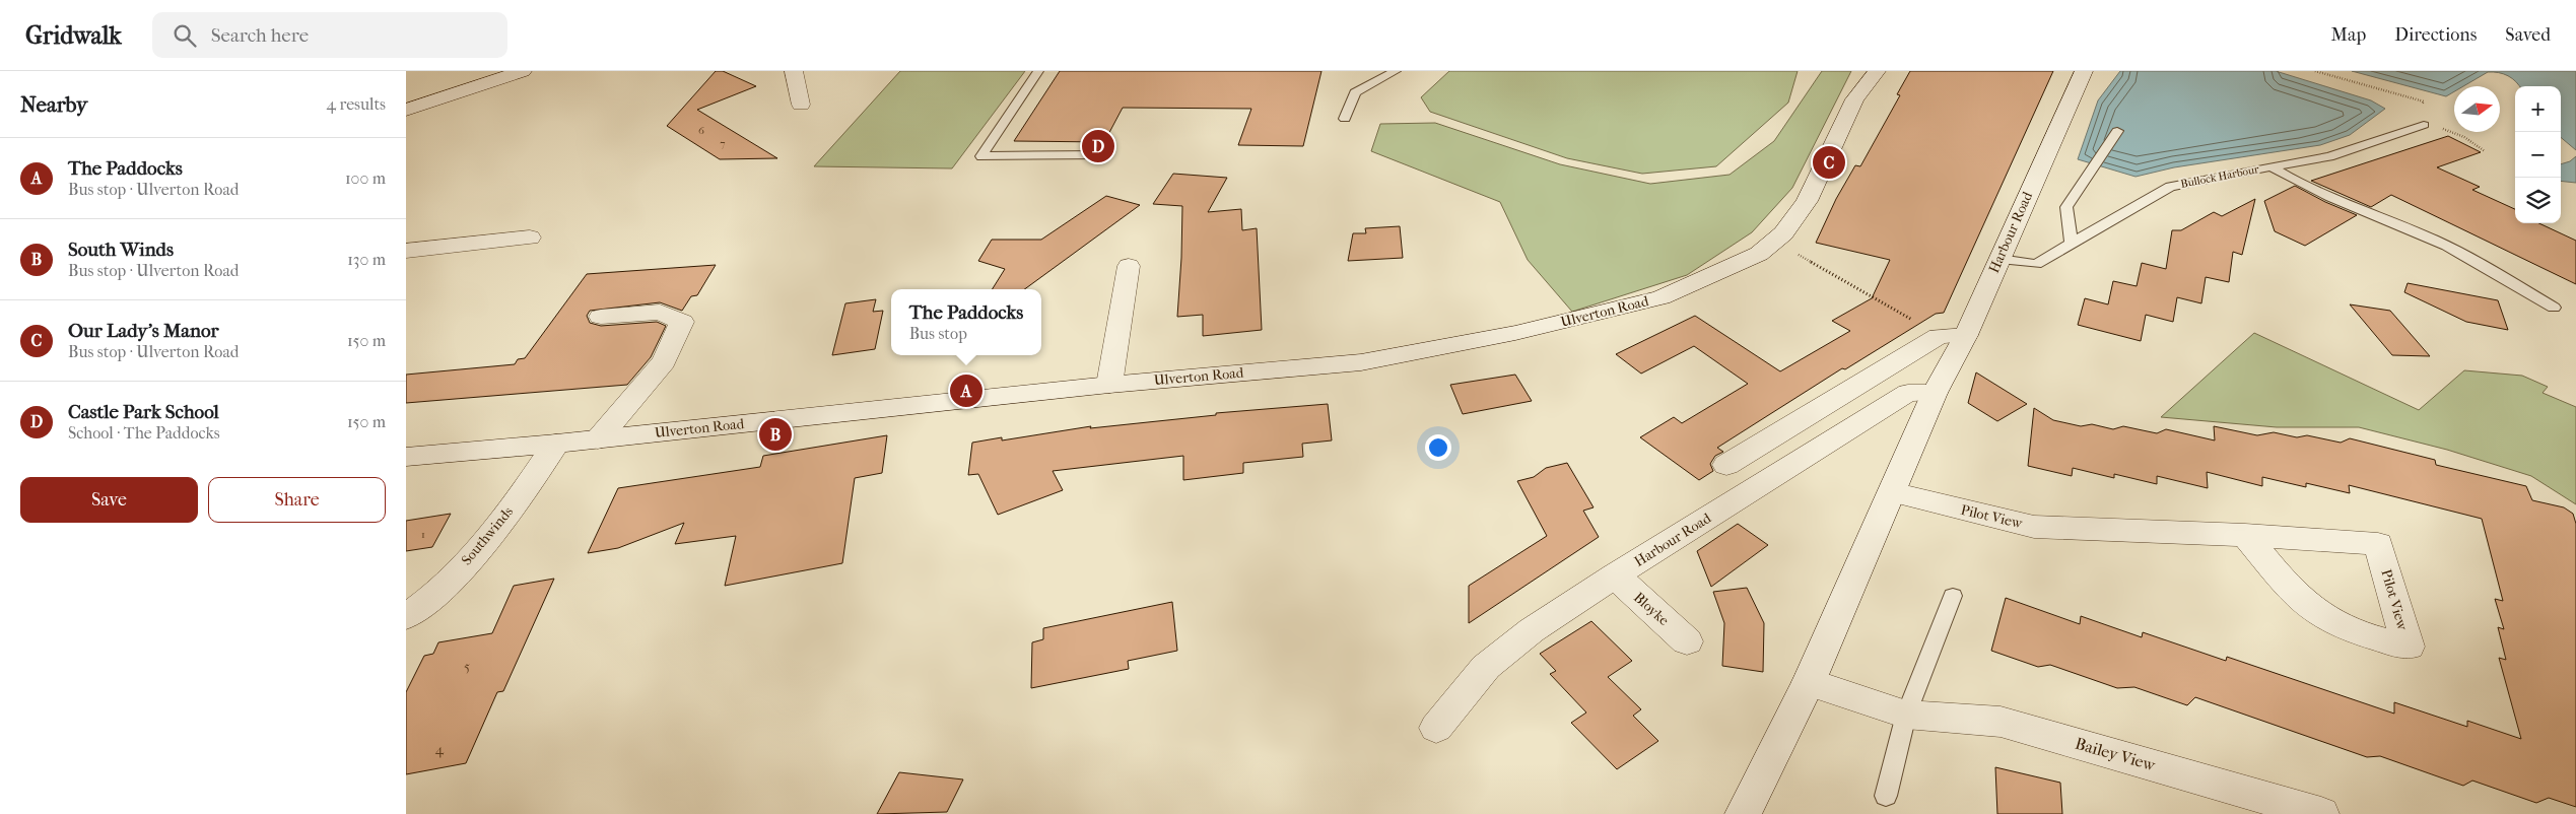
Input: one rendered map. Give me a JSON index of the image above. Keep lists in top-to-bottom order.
{
  "streets": {
    "street": [
      "Harbour Road",
      "Ulverton Road",
      "Pilot View",
      "Southwinds",
      "Bloyke",
      "Bailey View"
    ],
    "lane": ["Bullock Harbour"]
  },
  "crossings": [
    ["Bullock Harbour", "Harbour Road"],
    ["Harbour Road", "Pilot View"],
    ["Harbour Road", "Bloyke"],
    ["Harbour Road", "Bailey View"],
    ["Ulverton Road", "Southwinds"]
  ],
  "house_numbers": [
    "6",
    "7",
    "1",
    "5",
    "4"
  ],
  "north": "right",
  "page": {
    "header": "Gridwalk",
    "search": "Search here",
    "nav": ["Map", "Directions", "Saved"],
    "heading": ["Nearby", "4 results"],
    "map_buttons": ["+", "−"],
    "pins": [
      "D",
      "C",
      "A",
      "B"
    ],
    "list": [
      {
        "mark": "A",
        "name": "The Paddocks",
        "note": "Bus stop · Ulverton Road",
        "value": "100 m"
      },
      {
        "mark": "B",
        "name": "South Winds",
        "note": "Bus stop · Ulverton Road",
        "value": "130 m"
      },
      {
        "mark": "C",
        "name": "Our Lady's Manor",
        "note": "Bus stop · Ulverton Road",
        "value": "150 m"
      },
      {
        "mark": "D",
        "name": "Castle Park School",
        "note": "School · The Paddocks",
        "value": "150 m"
      }
    ],
    "popup": ["The Paddocks", "Bus stop"],
    "buttons": ["Save", "Share"]
  }
}
